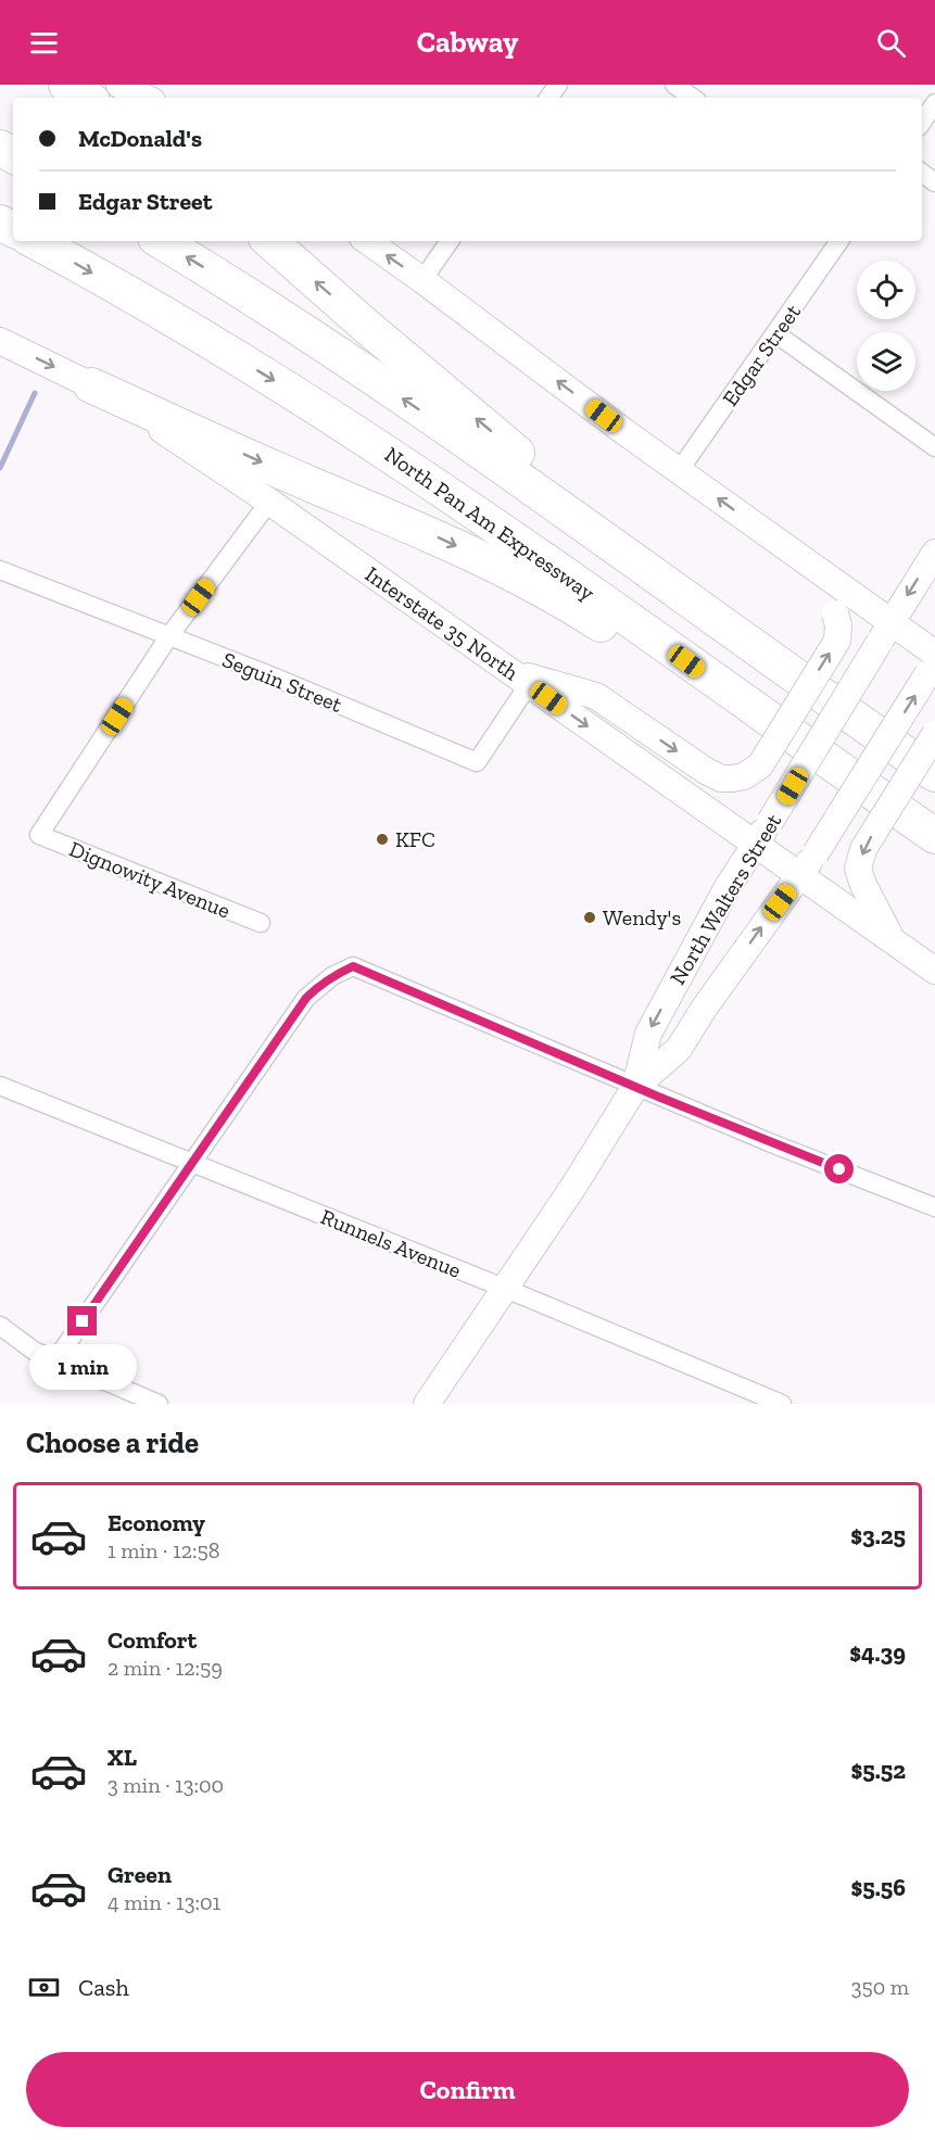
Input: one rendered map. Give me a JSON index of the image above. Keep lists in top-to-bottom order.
{
  "streets": {
    "highway": ["North Pan Am Expressway"],
    "main road": ["Interstate 35 North", "North Walters Street"],
    "street": [
      "Edgar Street",
      "Seguin Street",
      "Dignowity Avenue",
      "Runnels Avenue"
    ]
  },
  "crossings": [
    ["Interstate 35 North", "Seguin Street"],
    ["Interstate 35 North", "North Walters Street"],
    ["Seguin Street", "Dignowity Avenue"],
    ["North Walters Street", "Runnels Avenue"]
  ],
  "places": ["KFC", "Wendy's"],
  "page": {
    "header": "Cabway",
    "banner": ["McDonald's", "Edgar Street"],
    "bubble": "1 min",
    "heading": "Choose a ride",
    "list": [
      {
        "name": "Economy",
        "note": "1 min · 12:58",
        "value": "$3.25"
      },
      {
        "name": "Comfort",
        "note": "2 min · 12:59",
        "value": "$4.39"
      },
      {
        "name": "XL",
        "note": "3 min · 13:00",
        "value": "$5.52"
      },
      {
        "name": "Green",
        "note": "4 min · 13:01",
        "value": "$5.56"
      }
    ],
    "pay": ["Cash", "350 m"],
    "buttons": "Confirm"
  }
}
